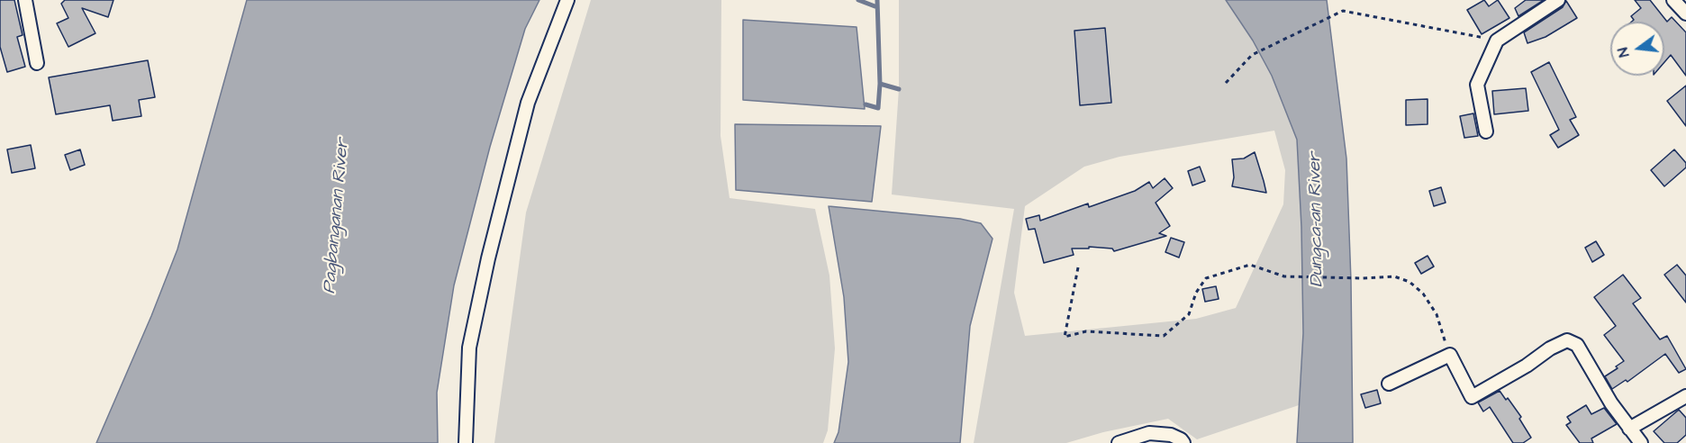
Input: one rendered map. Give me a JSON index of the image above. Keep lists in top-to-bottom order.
{
  "water": ["Pagbanganan River", "Dungca-an River"],
  "north": "left"
}
